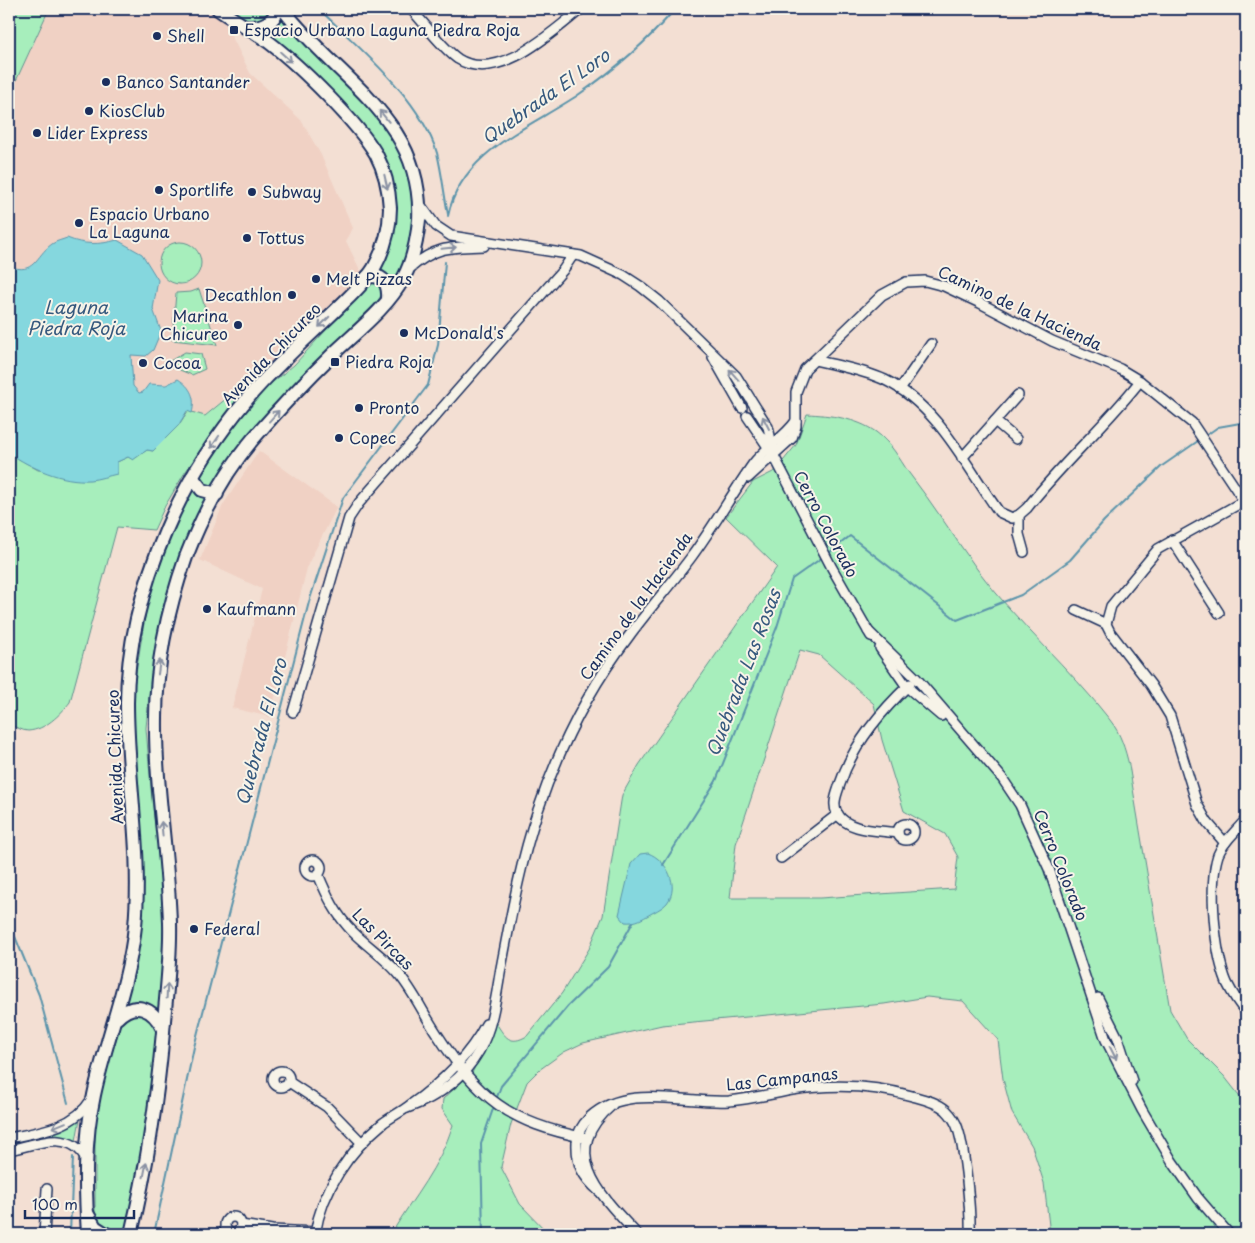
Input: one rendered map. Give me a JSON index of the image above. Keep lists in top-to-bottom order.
{
  "streets": {
    "main road": ["Avenida Chicureo"],
    "street": [
      "Camino de la Hacienda",
      "Cerro Colorado",
      "Las Pircas",
      "Las Campanas"
    ]
  },
  "crossings": [
    ["Camino de la Hacienda", "Cerro Colorado"],
    ["Camino de la Hacienda", "Las Pircas"]
  ],
  "water": ["Quebrada El Loro", "Laguna Piedra Roja", "Quebrada Las Rosas"],
  "places": {
    "transit": ["Espacio Urbano Laguna Piedra Roja", "Piedra Roja"],
    "other": [
      "Shell",
      "Banco Santander",
      "KiosClub",
      "Lider Express",
      "Sportlife",
      "Subway",
      "Espacio Urbano La Laguna",
      "Tottus",
      "Melt Pizzas",
      "Decathlon",
      "Marina Chicureo",
      "McDonald's",
      "Cocoa",
      "Pronto",
      "Copec",
      "Kaufmann",
      "Federal"
    ]
  },
  "scale_bar": "100 m"
}
